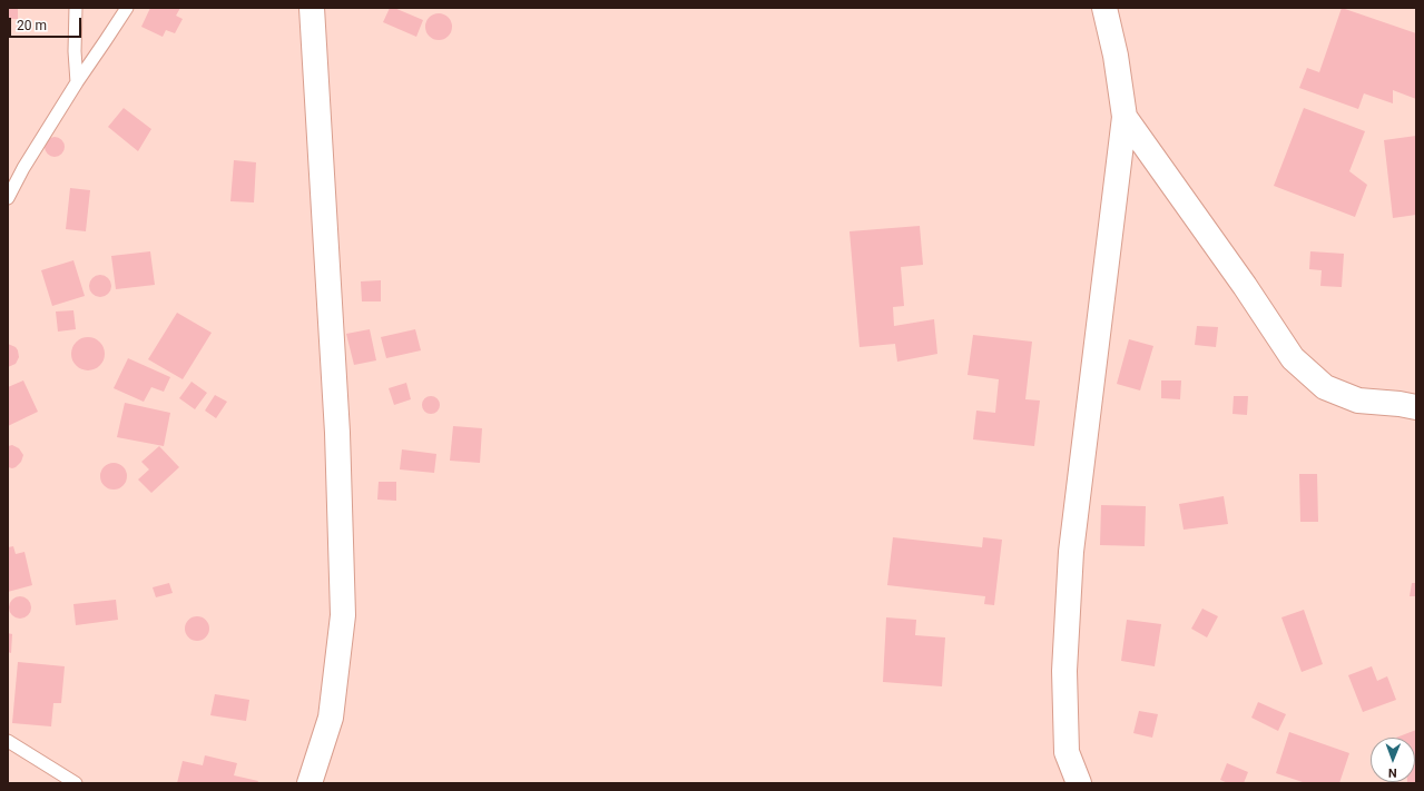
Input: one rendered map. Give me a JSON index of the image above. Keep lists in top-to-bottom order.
{
  "scale_bar": "20 m",
  "north": "bottom"
}
